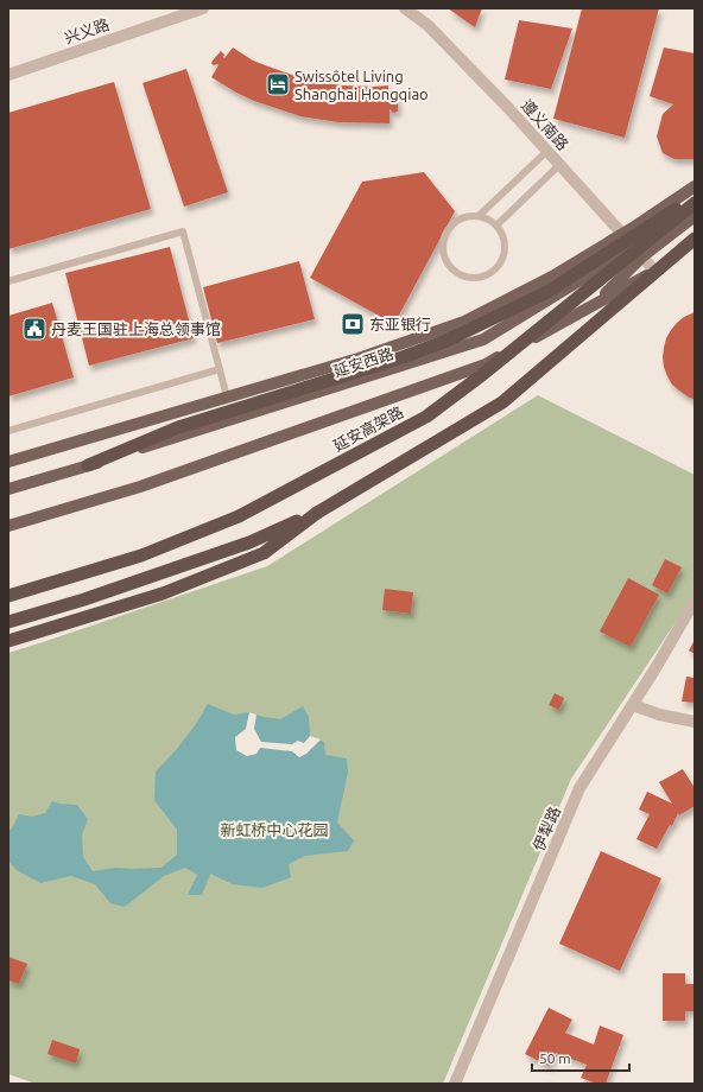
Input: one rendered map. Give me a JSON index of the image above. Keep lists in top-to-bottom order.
{
  "streets": {
    "highway": ["延安高架路"],
    "main road": ["延安西路"],
    "street": ["兴义路", "遵义南路", "伊犁路"]
  },
  "crossings": [
    ["遵义南路", "延安西路"]
  ],
  "parks": ["新虹桥中心花园"],
  "places": {
    "hotel": ["Swissôtel Living Shanghai Hongqiao"],
    "bank": ["东亚银行"],
    "public building": ["丹麦王国驻上海总领事馆"]
  },
  "scale_bar": "50 m"
}
